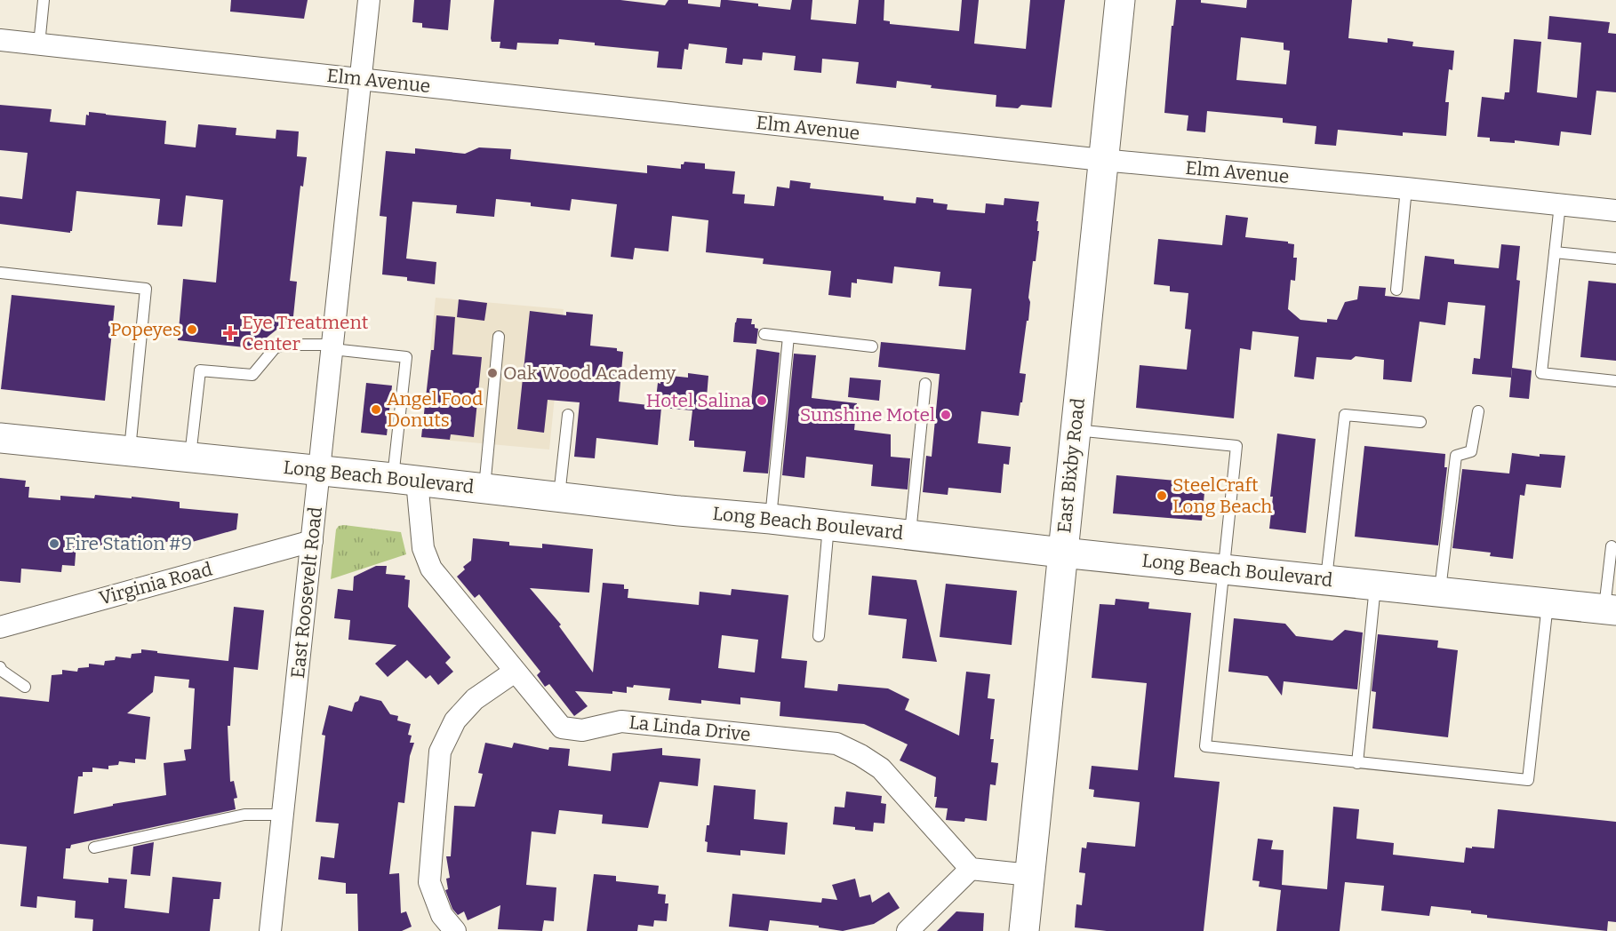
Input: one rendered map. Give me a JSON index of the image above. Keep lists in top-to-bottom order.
{
  "streets": {
    "main road": ["East Bixby Road", "Long Beach Boulevard"],
    "street": [
      "Elm Avenue",
      "Virginia Road",
      "East Roosevelt Road",
      "La Linda Drive"
    ]
  },
  "crossings": [
    ["Elm Avenue", "East Bixby Road"],
    ["Elm Avenue", "East Roosevelt Road"],
    ["East Bixby Road", "Long Beach Boulevard"],
    ["Long Beach Boulevard", "East Roosevelt Road"],
    ["Long Beach Boulevard", "La Linda Drive"],
    ["Virginia Road", "East Roosevelt Road"]
  ],
  "places": {
    "other": [
      "Popeyes",
      "Oak Wood Academy",
      "Hotel Salina",
      "Angel Food Donuts",
      "Sunshine Motel",
      "SteelCraft Long Beach",
      "Fire Station #9"
    ],
    "health": ["Eye Treatment Center"]
  }
}
